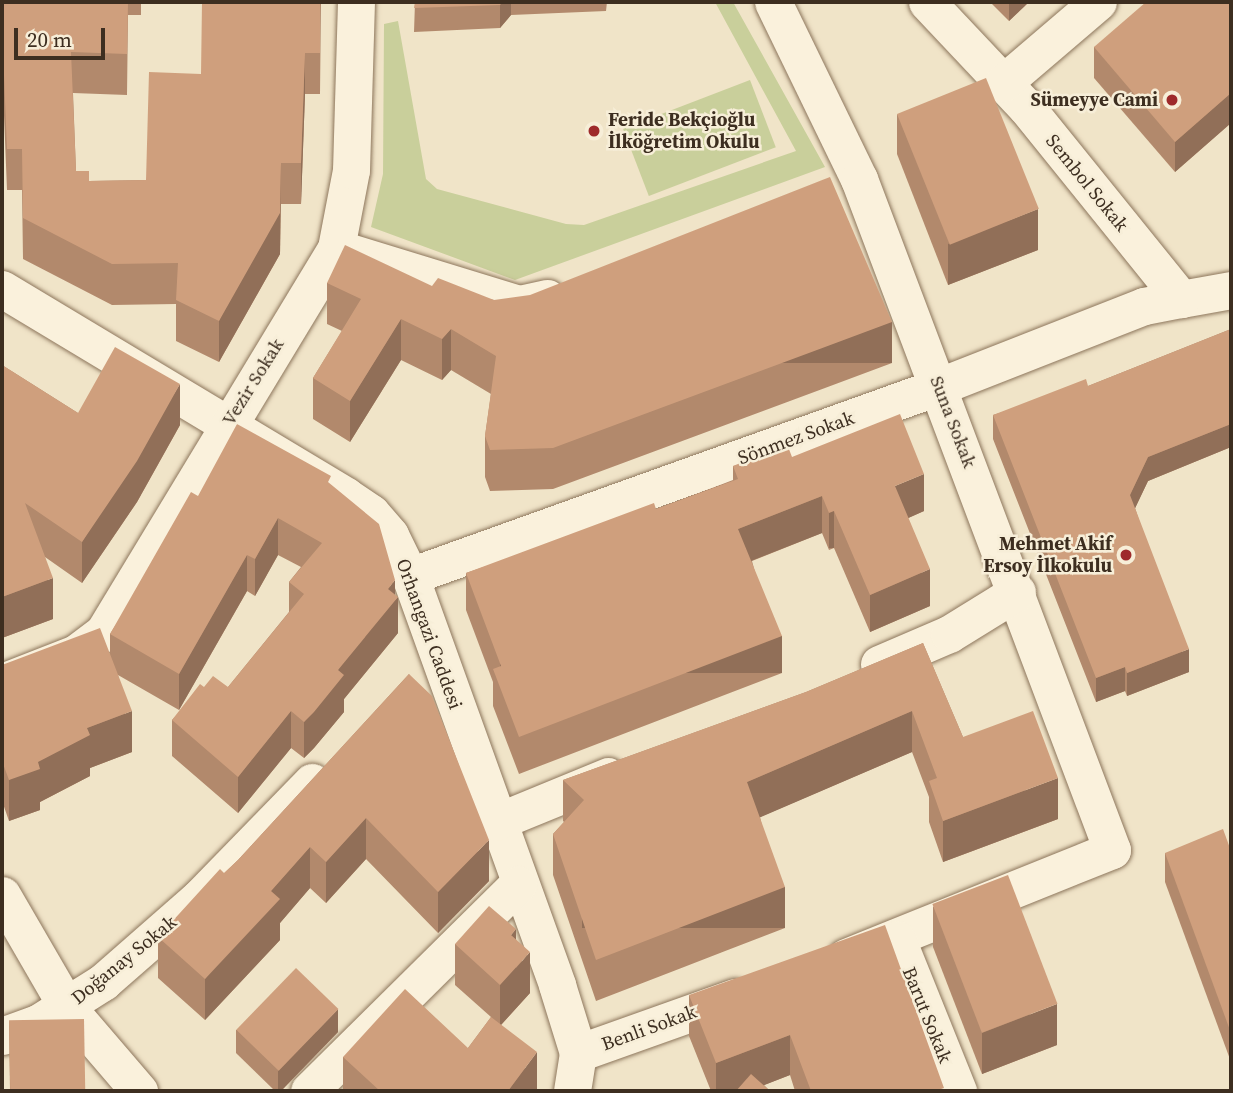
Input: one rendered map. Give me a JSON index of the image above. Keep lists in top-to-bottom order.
{
  "streets": {
    "street": [
      "Sembol Sokak",
      "Vezir Sokak",
      "Suna Sokak",
      "Sönmez Sokak",
      "Orhangazi Caddesi",
      "Doğanay Sokak",
      "Barut Sokak",
      "Benli Sokak"
    ]
  },
  "crossings": [
    ["Sembol Sokak", "Sönmez Sokak"],
    ["Vezir Sokak", "Orhangazi Caddesi"],
    ["Suna Sokak", "Sönmez Sokak"],
    ["Suna Sokak", "Barut Sokak"],
    ["Sönmez Sokak", "Orhangazi Caddesi"],
    ["Orhangazi Caddesi", "Benli Sokak"]
  ],
  "places": ["Sümeyye Cami", "Feride Bekçioğlu İlköğretim Okulu", "Mehmet Akif Ersoy İlkokulu"],
  "scale_bar": "20 m"
}
